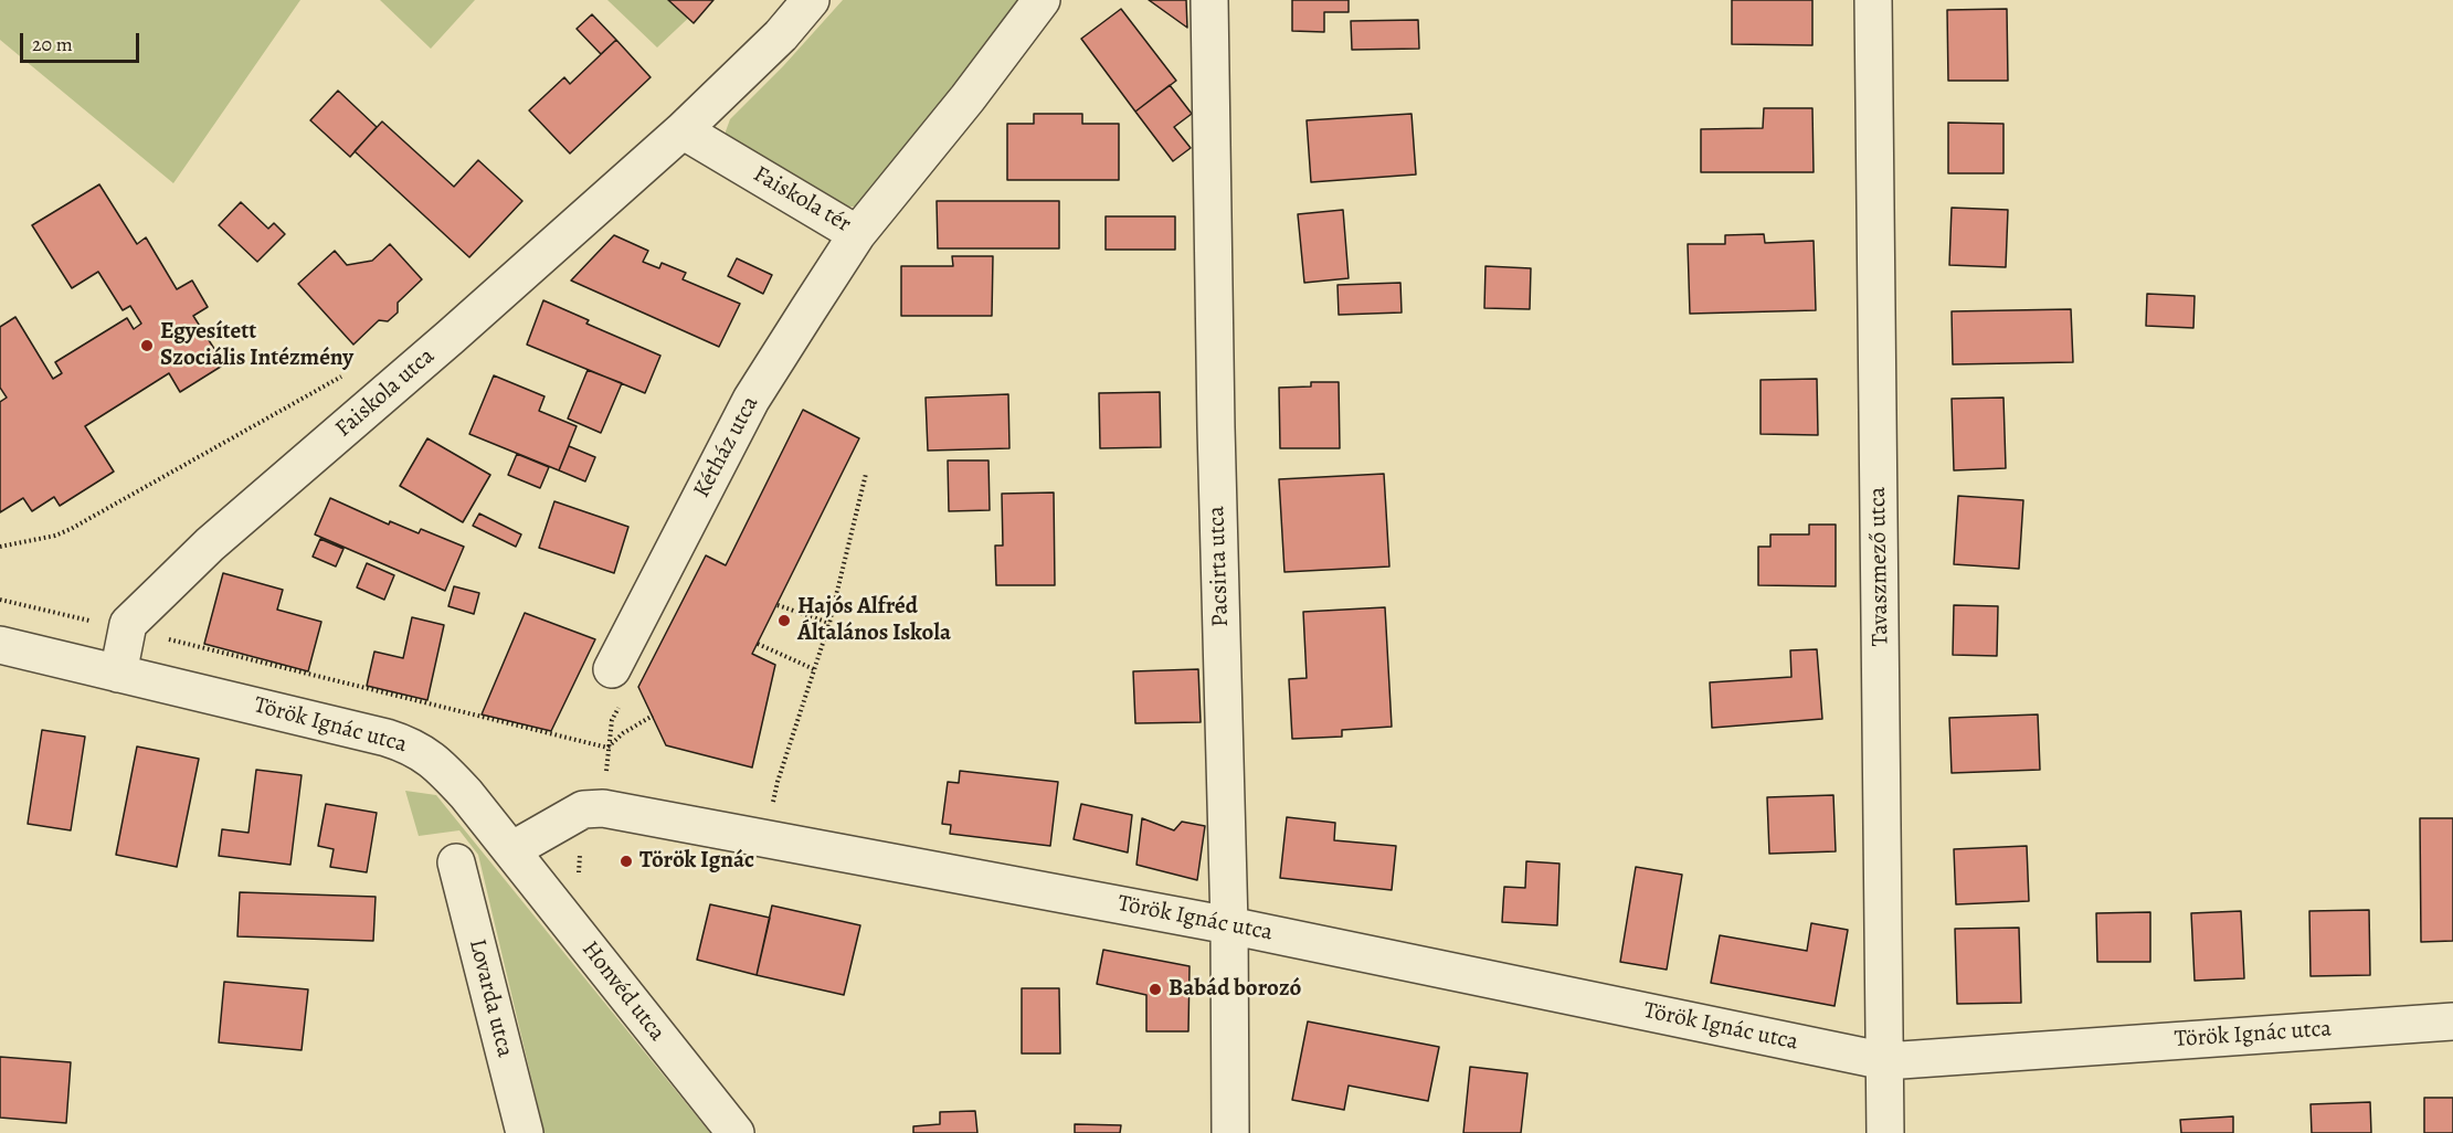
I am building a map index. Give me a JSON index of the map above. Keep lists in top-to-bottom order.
{
  "streets": {
    "street": [
      "Faiskola tér",
      "Faiskola utca",
      "Kétház utca",
      "Pacsirta utca",
      "Tavaszmező utca",
      "Török Ignác utca",
      "Honvéd utca",
      "Lovarda utca"
    ]
  },
  "crossings": [
    ["Faiskola tér", "Faiskola utca"],
    ["Faiskola tér", "Kétház utca"],
    ["Pacsirta utca", "Török Ignác utca"],
    ["Tavaszmező utca", "Török Ignác utca"],
    ["Török Ignác utca", "Honvéd utca"]
  ],
  "places": [
    "Egyesített Szociális Intézmény",
    "Hajós Alfréd Általános Iskola",
    "Török Ignác",
    "Babád borozó"
  ],
  "scale_bar": "20 m"
}
